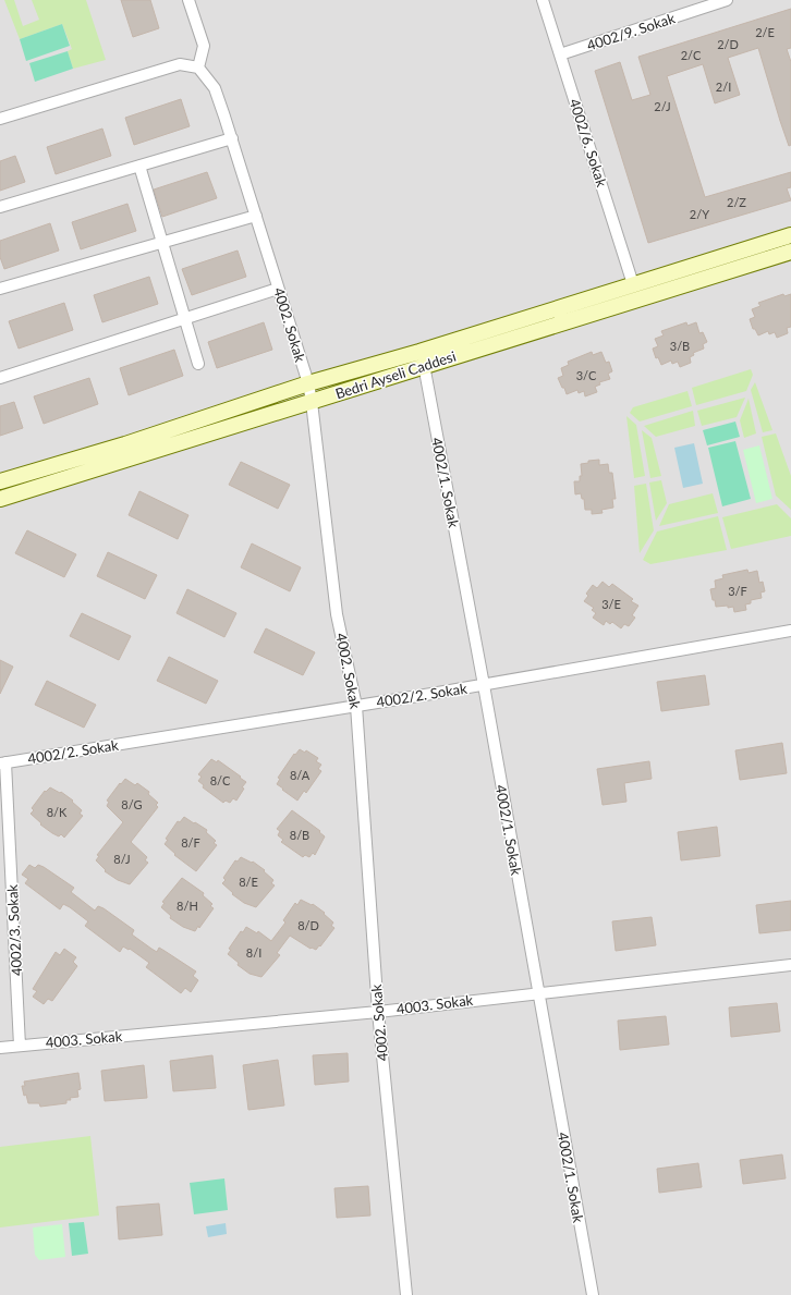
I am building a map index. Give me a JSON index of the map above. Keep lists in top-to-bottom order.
{
  "streets": {
    "main road": ["Bedri Ayseli Caddesi"],
    "street": [
      "4002/9. Sokak",
      "4002/6. Sokak",
      "4002. Sokak",
      "4002/1. Sokak",
      "4002/2. Sokak",
      "4002/3. Sokak",
      "4003. Sokak"
    ]
  },
  "crossings": [
    ["4002/9. Sokak", "4002/6. Sokak"],
    ["4002/6. Sokak", "Bedri Ayseli Caddesi"],
    ["4002. Sokak", "Bedri Ayseli Caddesi"],
    ["4002. Sokak", "4002/2. Sokak"],
    ["4002. Sokak", "4003. Sokak"],
    ["Bedri Ayseli Caddesi", "4002/1. Sokak"],
    ["4002/1. Sokak", "4002/2. Sokak"],
    ["4002/1. Sokak", "4003. Sokak"],
    ["4002/2. Sokak", "4002/3. Sokak"],
    ["4002/3. Sokak", "4003. Sokak"]
  ],
  "house_numbers": [
    "2/E",
    "2/D",
    "2/C",
    "2/I",
    "2/J",
    "2/Z",
    "2/Y",
    "3/B",
    "3/C",
    "3/F",
    "3/E",
    "8/A",
    "8/C",
    "8/G",
    "8/K",
    "8/B",
    "8/F",
    "8/J",
    "8/E",
    "8/H",
    "8/D",
    "8/I"
  ]
}
